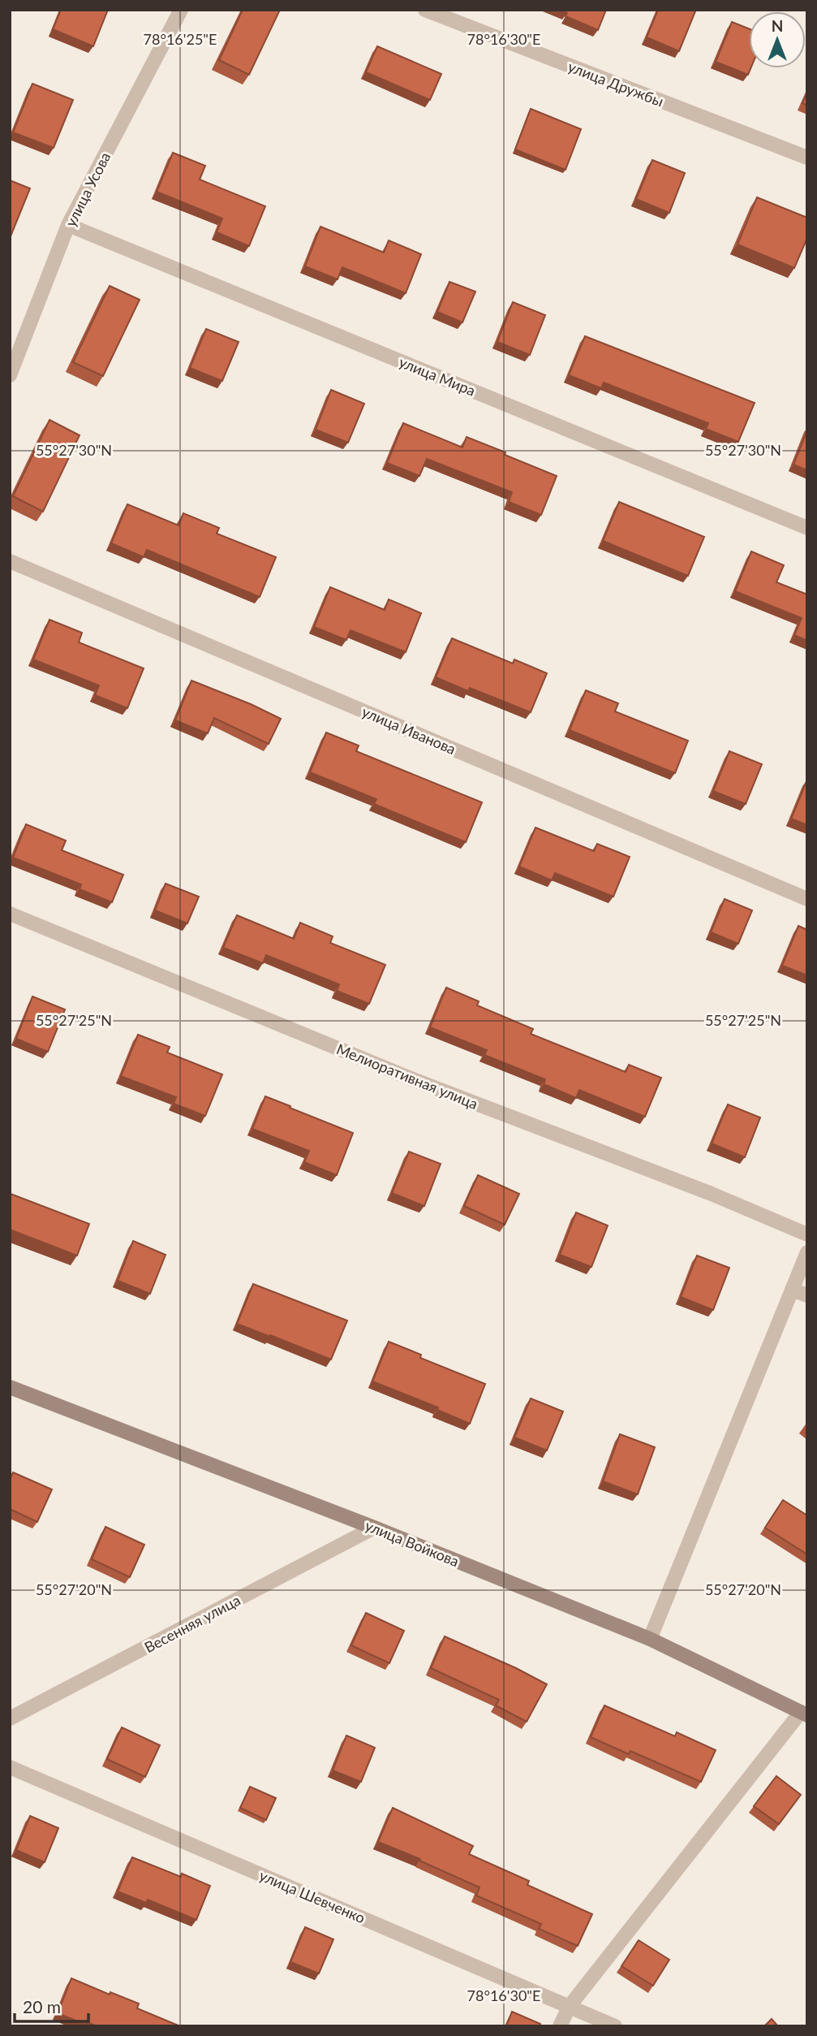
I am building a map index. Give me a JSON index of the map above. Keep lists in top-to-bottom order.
{
  "streets": {
    "main road": ["улица Войкова"],
    "street": [
      "улица Дружбы",
      "улица Усова",
      "улица Мира",
      "улица Иванова",
      "Мелиоративная улица",
      "Весенняя улица",
      "улица Шевченко"
    ]
  },
  "crossings": [
    ["улица Усова", "улица Мира"],
    ["улица Войкова", "Весенняя улица"]
  ],
  "scale_bar": "20 m",
  "north": "top",
  "coordinates": [
    "78°16'25\"E",
    "78°16'30\"E",
    "55°27'30\"N",
    "55°27'25\"N",
    "55°27'20\"N"
  ]
}
